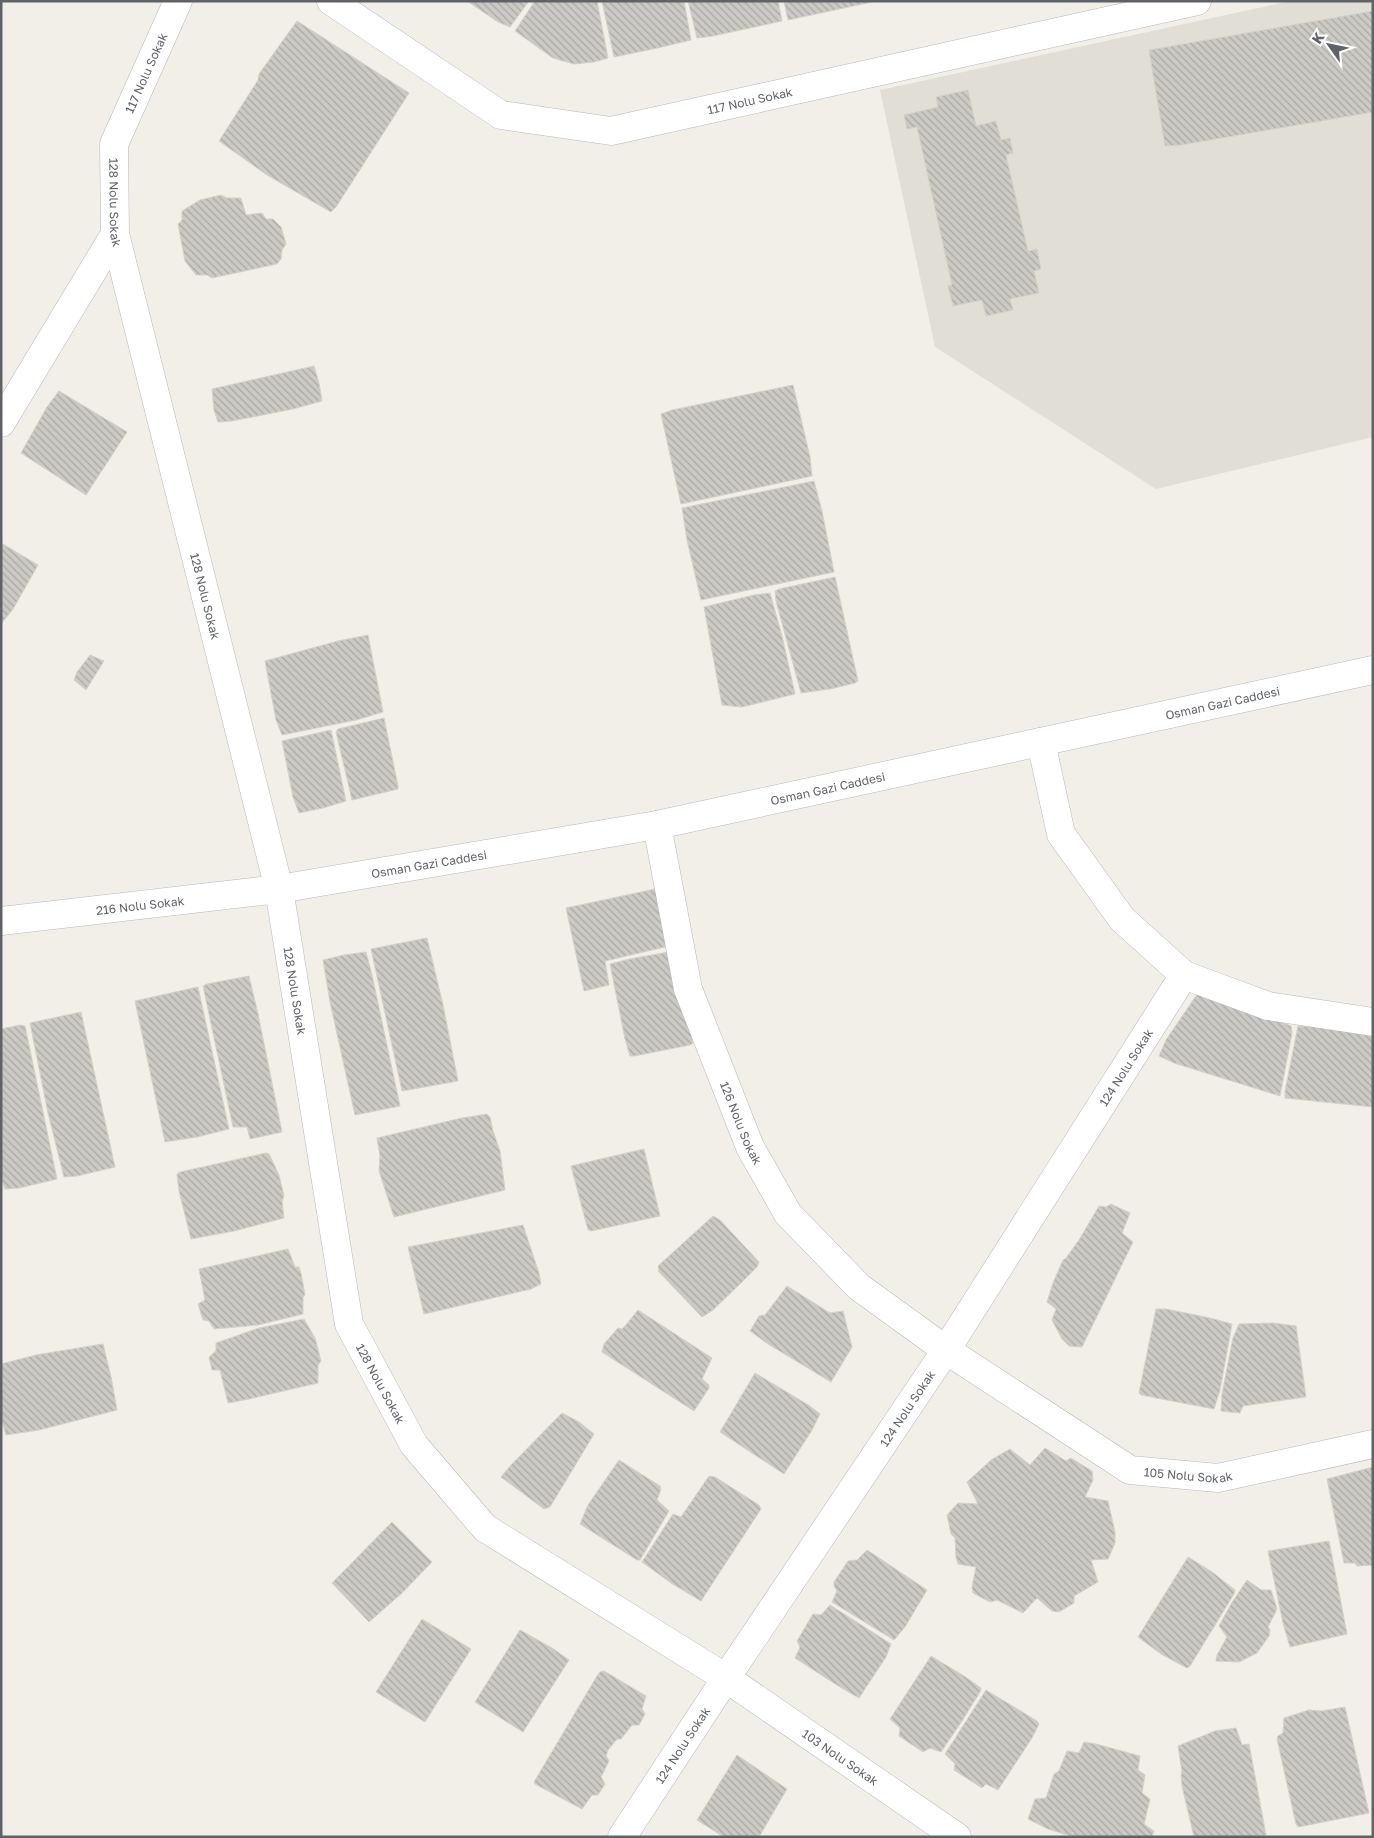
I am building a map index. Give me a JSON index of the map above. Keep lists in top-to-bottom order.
{
  "streets": {
    "street": [
      "117 Nolu Sokak",
      "128 Nolu Sokak",
      "Osman Gazi Caddesi",
      "216 Nolu Sokak",
      "124 Nolu Sokak",
      "126 Nolu Sokak",
      "105 Nolu Sokak",
      "103 Nolu Sokak"
    ]
  },
  "crossings": [
    ["117 Nolu Sokak", "128 Nolu Sokak"],
    ["128 Nolu Sokak", "Osman Gazi Caddesi"],
    ["128 Nolu Sokak", "216 Nolu Sokak"],
    ["128 Nolu Sokak", "124 Nolu Sokak"],
    ["128 Nolu Sokak", "103 Nolu Sokak"],
    ["Osman Gazi Caddesi", "216 Nolu Sokak"],
    ["Osman Gazi Caddesi", "126 Nolu Sokak"],
    ["124 Nolu Sokak", "126 Nolu Sokak"],
    ["124 Nolu Sokak", "105 Nolu Sokak"],
    ["124 Nolu Sokak", "103 Nolu Sokak"],
    ["126 Nolu Sokak", "105 Nolu Sokak"]
  ],
  "north": "top left"
}
